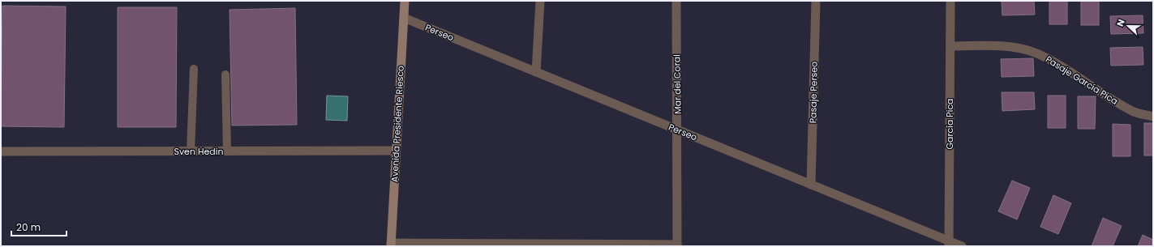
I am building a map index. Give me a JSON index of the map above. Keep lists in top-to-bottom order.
{
  "streets": {
    "main road": ["Avenida Presidente Riesco"],
    "street": [
      "Perseo",
      "Pasaje García Pica",
      "Mar del Coral",
      "Pasaje Perseo",
      "García Pica",
      "Sven Hedin"
    ]
  },
  "crossings": [
    ["Perseo", "Mar del Coral"],
    ["Perseo", "Pasaje Perseo"],
    ["Perseo", "Avenida Presidente Riesco"],
    ["Perseo", "García Pica"],
    ["Pasaje García Pica", "García Pica"],
    ["Avenida Presidente Riesco", "Sven Hedin"]
  ],
  "scale_bar": "20 m",
  "north": "left"
}
